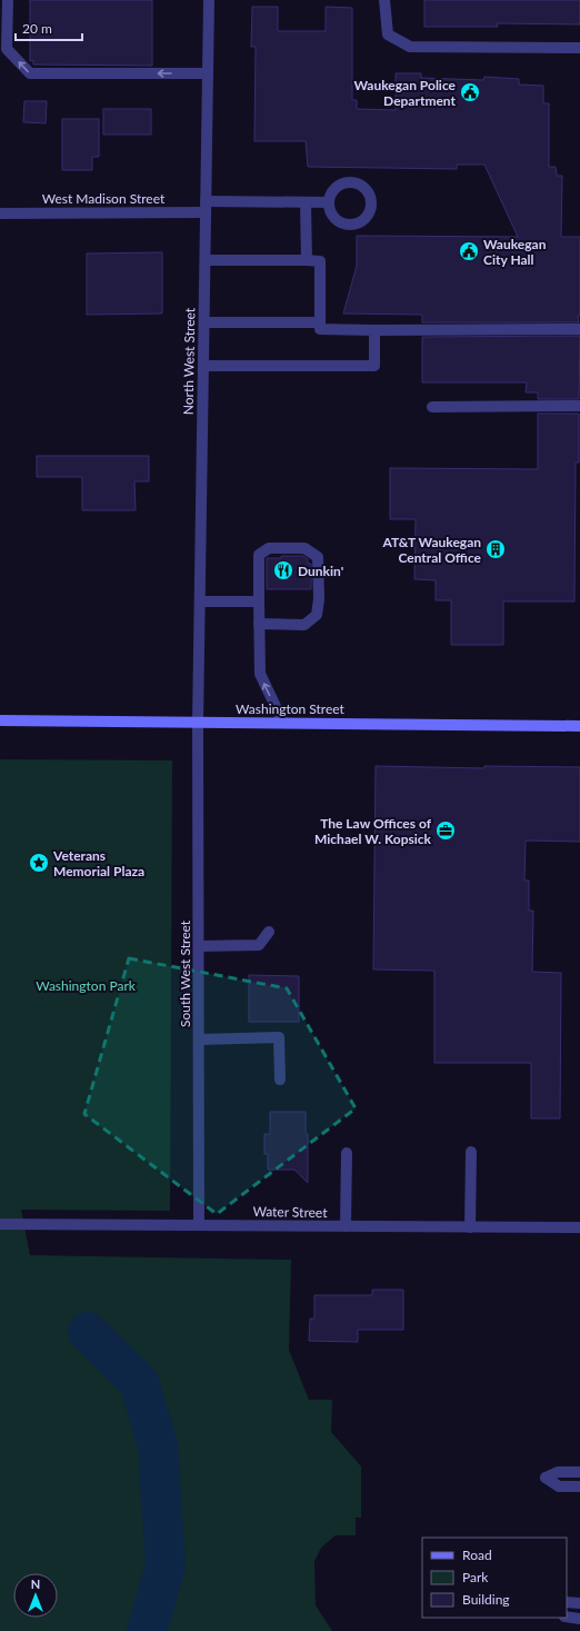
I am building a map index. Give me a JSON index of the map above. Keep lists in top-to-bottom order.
{
  "streets": {
    "main road": ["Washington Street"],
    "street": [
      "West Madison Street",
      "North West Street",
      "South West Street",
      "Water Street"
    ]
  },
  "crossings": [
    ["West Madison Street", "North West Street"],
    ["North West Street", "Washington Street"],
    ["North West Street", "South West Street"],
    ["Washington Street", "South West Street"],
    ["South West Street", "Water Street"]
  ],
  "parks": ["Washington Park"],
  "places": {
    "public building": ["Waukegan Police Department", "Waukegan City Hall"],
    "building": ["AT&T Waukegan Central Office"],
    "restaurant": ["Dunkin'"],
    "office": ["The Law Offices of Michael W. Kopsick"],
    "place": ["Veterans Memorial Plaza"]
  },
  "legend": ["Road", "Park", "Building"],
  "scale_bar": "20 m",
  "north": "top"
}
